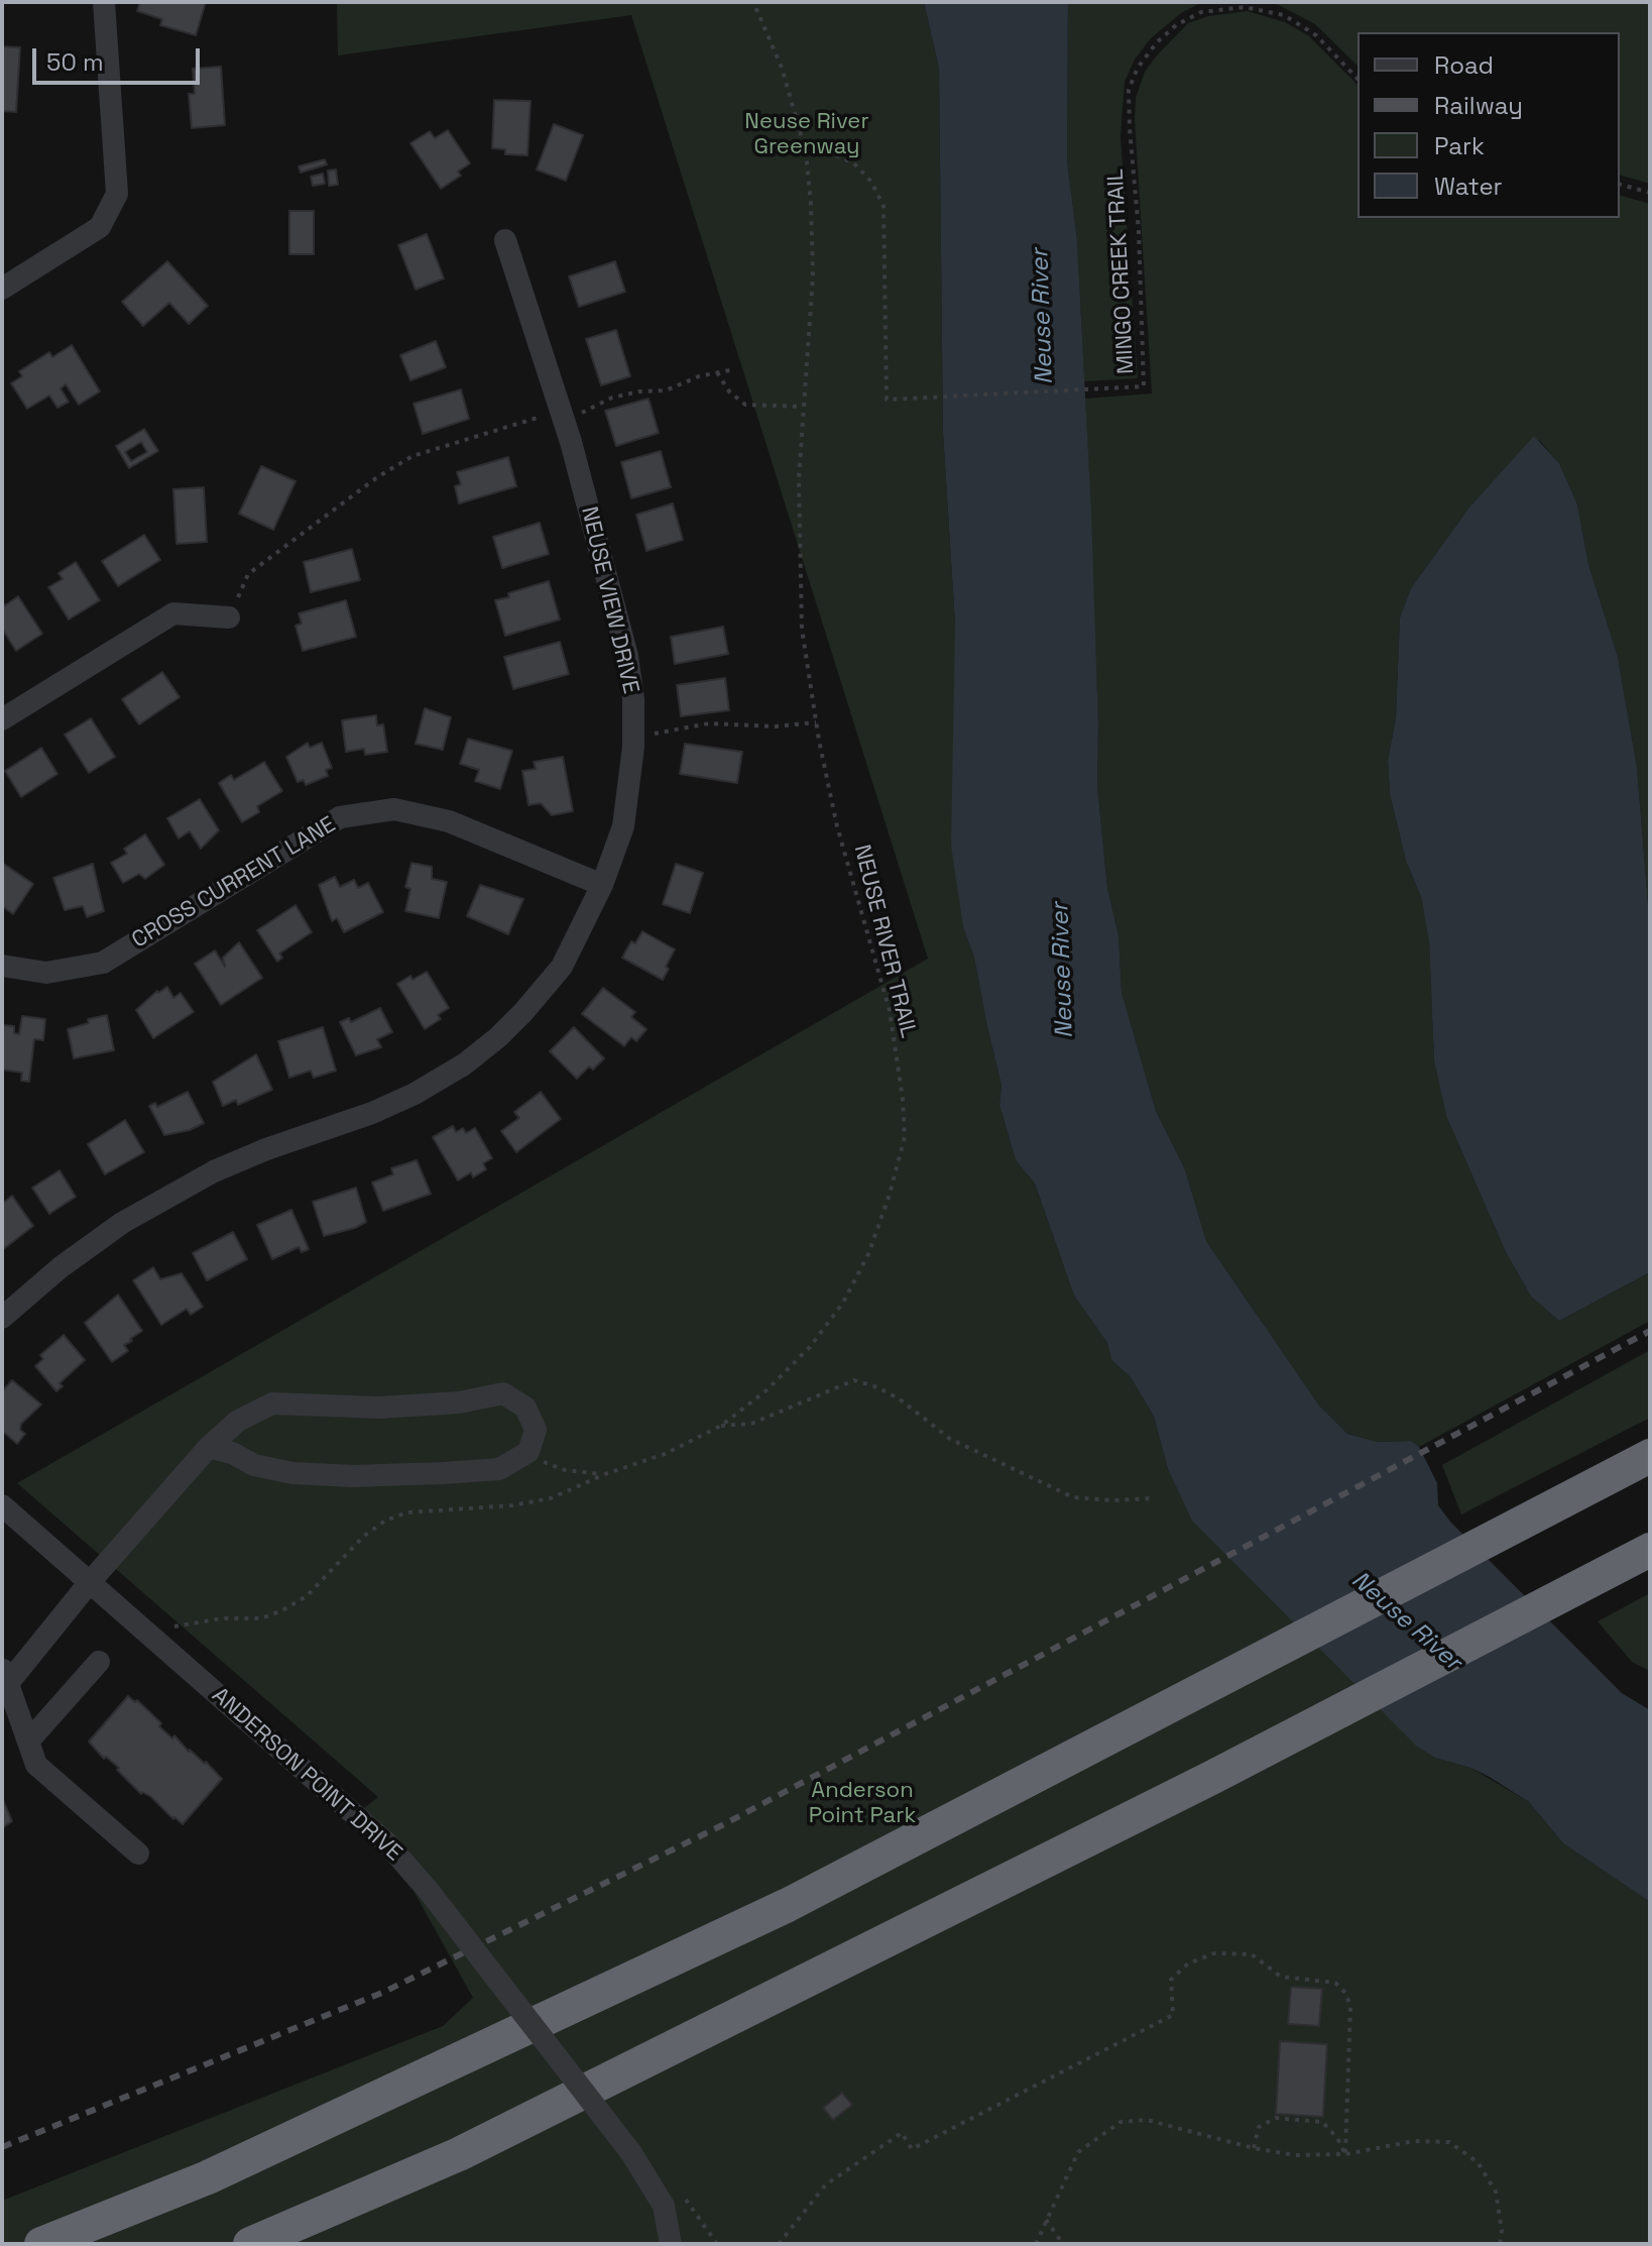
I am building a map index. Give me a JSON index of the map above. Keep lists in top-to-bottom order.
{
  "streets": {
    "street": ["NEUSE VIEW DRIVE", "CROSS CURRENT LANE", "ANDERSON POINT DRIVE"],
    "path": ["MINGO CREEK TRAIL", "NEUSE RIVER TRAIL"]
  },
  "crossings": [
    ["MINGO CREEK TRAIL", "NEUSE RIVER TRAIL"],
    ["NEUSE VIEW DRIVE", "CROSS CURRENT LANE"]
  ],
  "water": ["Neuse River"],
  "parks": ["Neuse River Greenway", "Anderson Point Park"],
  "legend": [
    "Road",
    "Railway",
    "Park",
    "Water"
  ],
  "scale_bar": "50 m"
}
